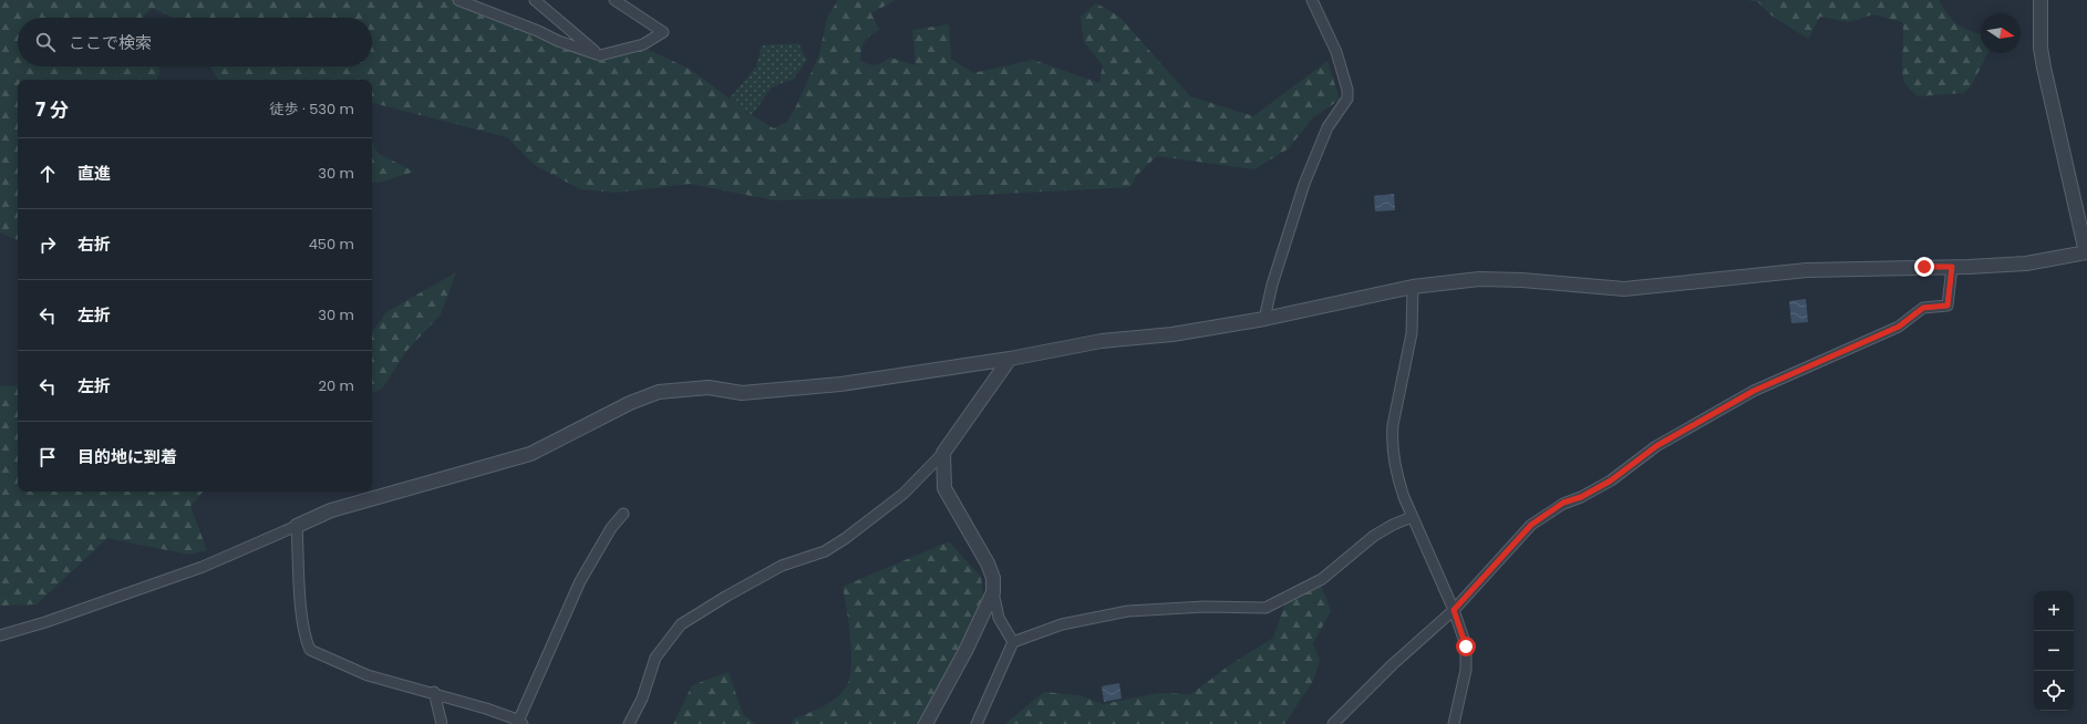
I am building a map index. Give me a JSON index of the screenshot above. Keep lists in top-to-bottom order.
{
  "north": "right",
  "page": {
    "search": "ここで検索",
    "heading": ["7 分", "徒歩 · 530 m"],
    "list": [
      ["直進", "30 m"],
      ["右折", "450 m"],
      ["左折", "30 m"],
      ["左折", "20 m"],
      "目的地に到着"
    ],
    "map_buttons": ["+", "−"]
  }
}
